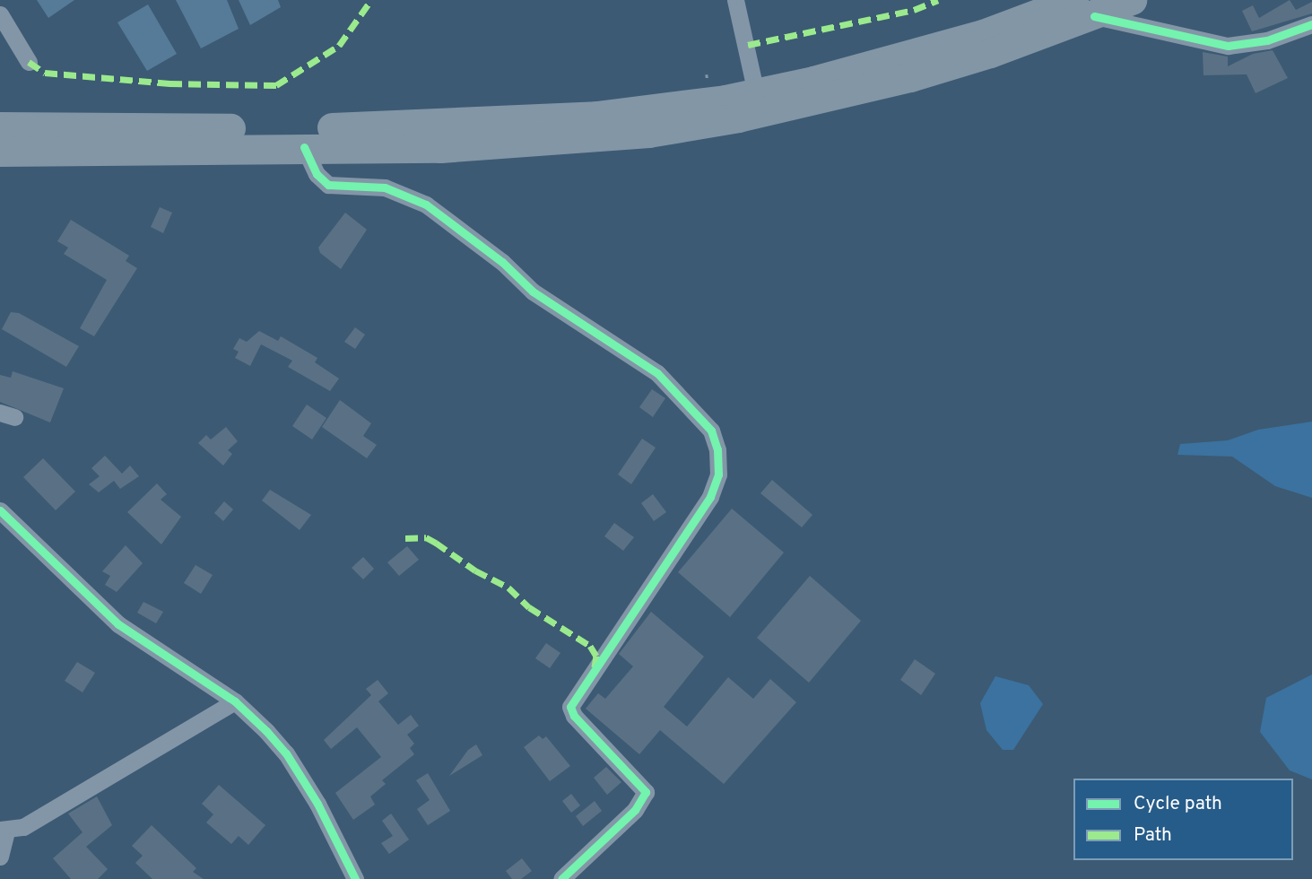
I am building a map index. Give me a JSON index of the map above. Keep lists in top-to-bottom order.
{
  "legend": ["Cycle path", "Path"]
}
